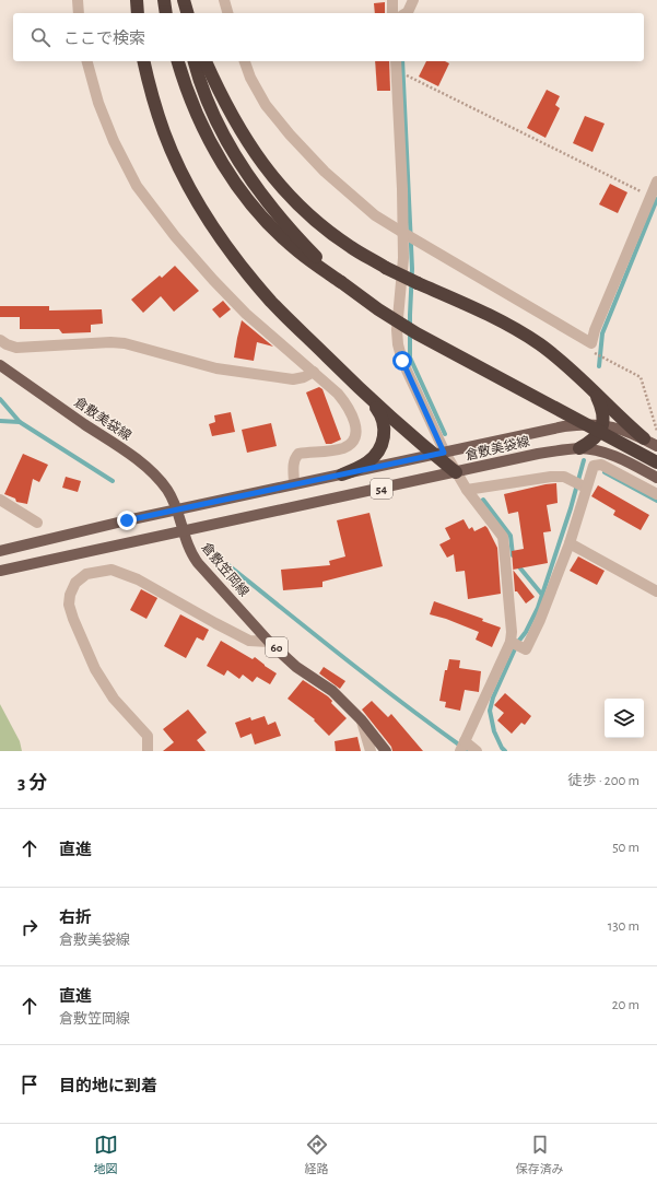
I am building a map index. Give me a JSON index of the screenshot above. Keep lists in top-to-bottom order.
{
  "streets": {
    "main road": [
      "倉敷美袋線",
      "54",
      "倉敷笠岡線",
      "60"
    ]
  },
  "crossings": [
    ["倉敷美袋線", "倉敷笠岡線"]
  ],
  "page": {
    "search": "ここで検索",
    "heading": ["3 分", "徒歩 · 200 m"],
    "list": [
      ["直進", "50 m"],
      ["右折", "倉敷美袋線", "130 m"],
      ["直進", "倉敷笠岡線", "20 m"],
      "目的地に到着"
    ],
    "nav": ["地図", "経路", "保存済み"]
  }
}
